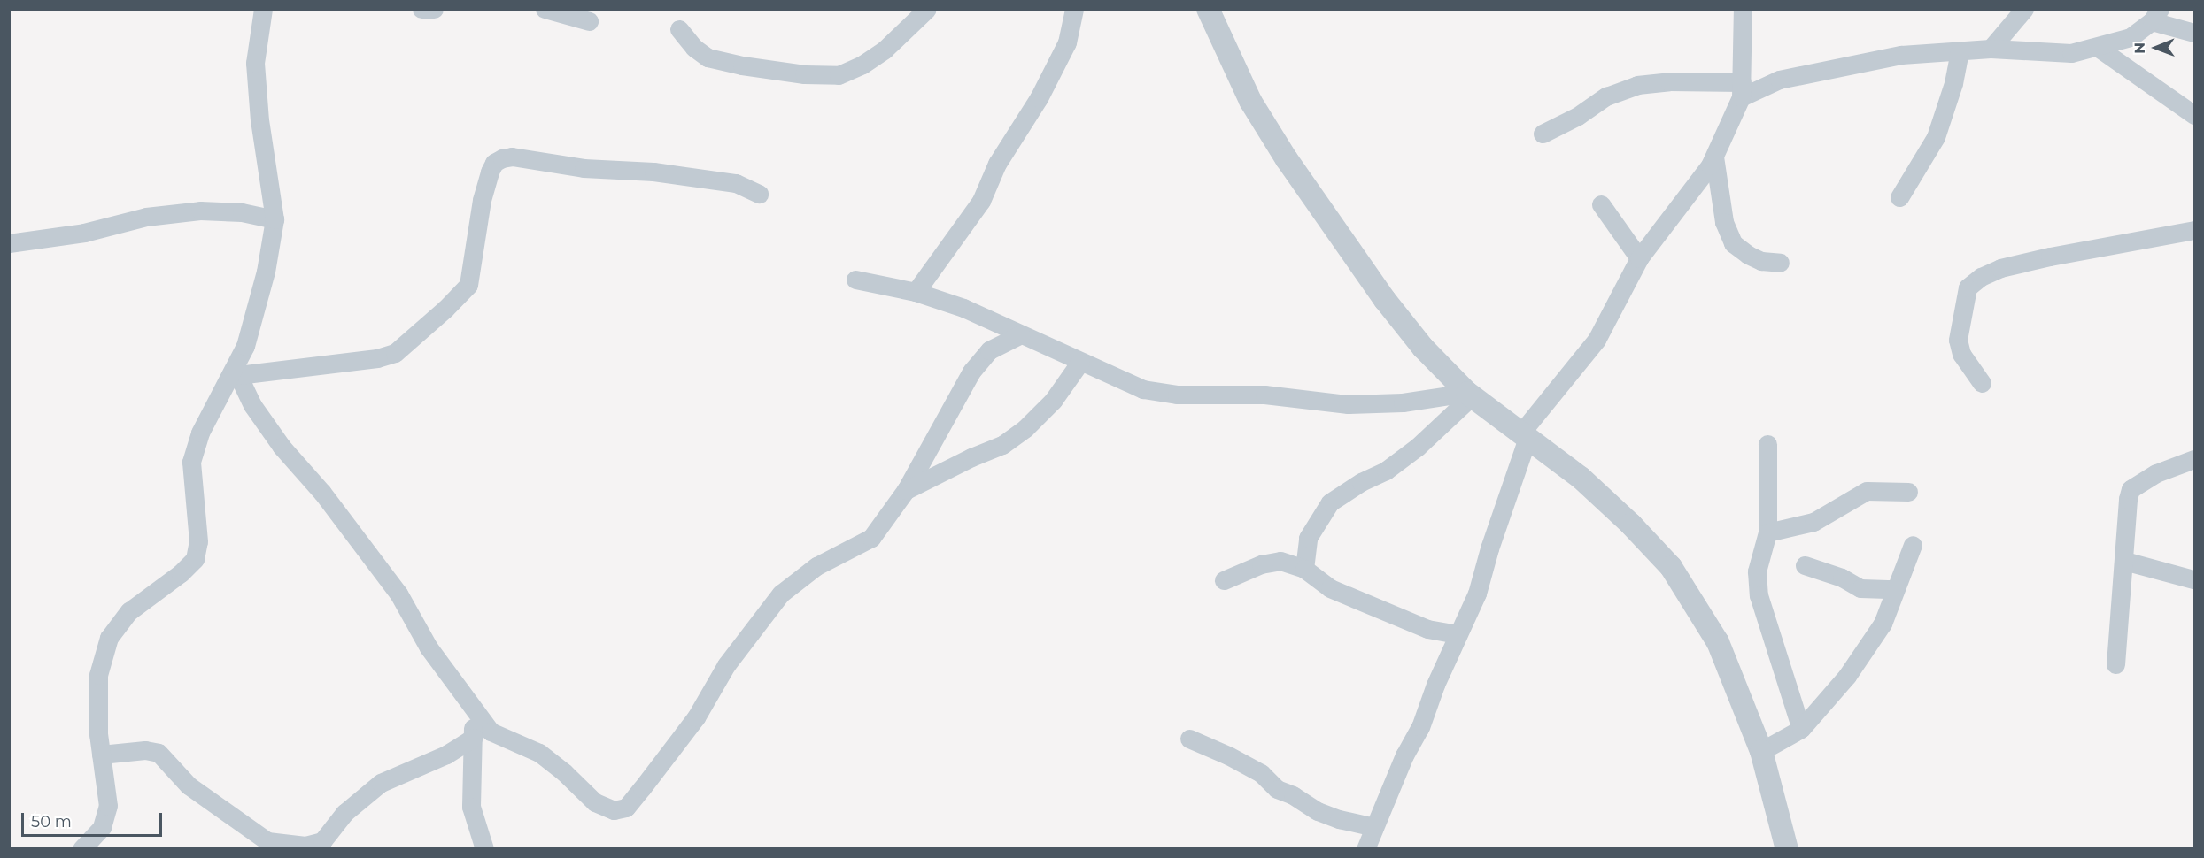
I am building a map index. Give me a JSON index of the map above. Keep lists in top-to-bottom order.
{
  "scale_bar": "50 m",
  "north": "left"
}
